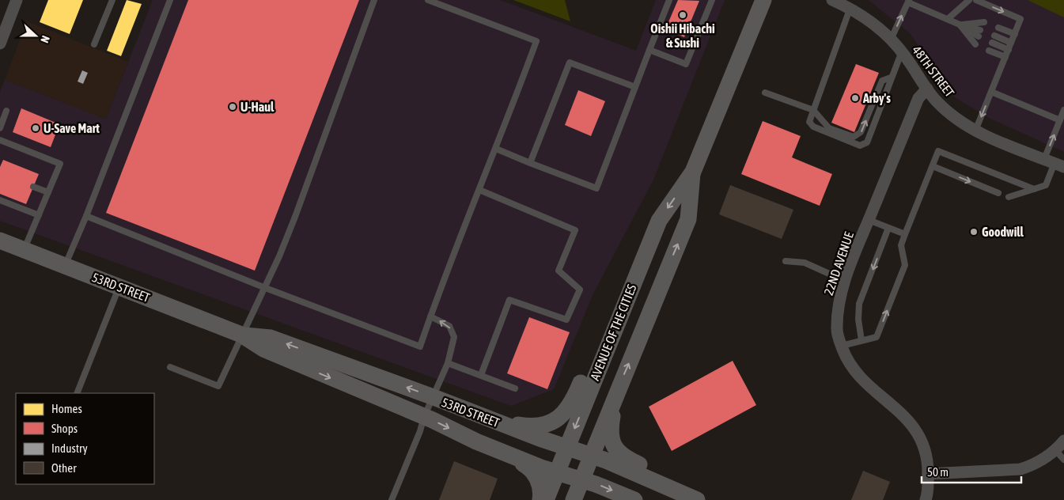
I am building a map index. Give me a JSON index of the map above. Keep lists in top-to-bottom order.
{
  "streets": {
    "main road": ["53RD STREET", "AVENUE OF THE CITIES"],
    "street": ["48TH STREET", "22ND AVENUE"]
  },
  "crossings": [
    ["48TH STREET", "22ND AVENUE"],
    ["53RD STREET", "AVENUE OF THE CITIES"]
  ],
  "places": [
    "Oishii Hibachi & Sushi",
    "Arby's",
    "U-Haul",
    "U-Save Mart",
    "Goodwill"
  ],
  "legend": [
    "Homes",
    "Shops",
    "Industry",
    "Other"
  ],
  "scale_bar": "50 m",
  "north": "right"
}
